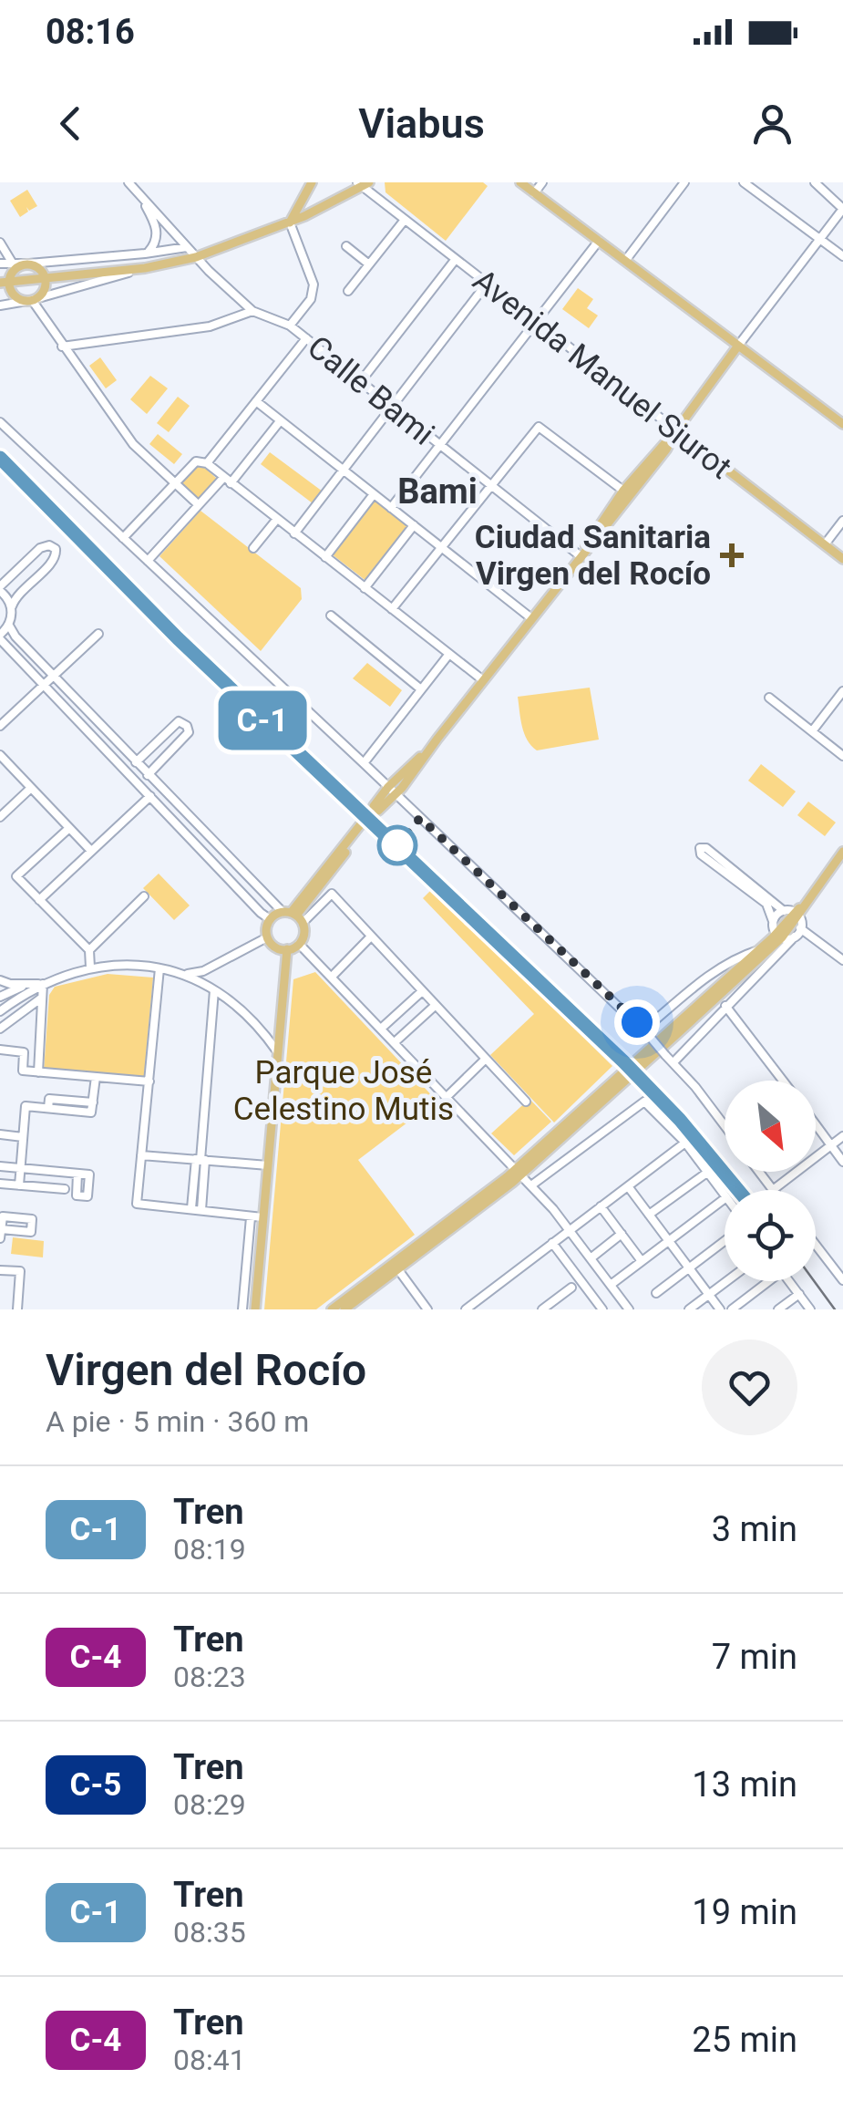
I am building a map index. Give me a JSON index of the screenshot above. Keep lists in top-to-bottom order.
{
  "streets": {
    "main road": ["Avenida Manuel Siurot"],
    "street": ["Calle Bami"]
  },
  "districts": ["Bami"],
  "parks": ["Parque José Celestino Mutis"],
  "places": {
    "health": ["Ciudad Sanitaria Virgen del Rocío"]
  },
  "north": "bottom right",
  "page": {
    "status": "08:16",
    "header": "Viabus",
    "on_map": "C-1",
    "heading": ["Virgen del Rocío", "A pie · 5 min · 360 m"],
    "list": [
      {
        "mark": "C-1",
        "name": "Tren",
        "note": "08:19",
        "value": "3 min"
      },
      {
        "mark": "C-4",
        "name": "Tren",
        "note": "08:23",
        "value": "7 min"
      },
      {
        "mark": "C-5",
        "name": "Tren",
        "note": "08:29",
        "value": "13 min"
      },
      {
        "mark": "C-1",
        "name": "Tren",
        "note": "08:35",
        "value": "19 min"
      },
      {
        "mark": "C-4",
        "name": "Tren",
        "note": "08:41",
        "value": "25 min"
      }
    ]
  }
}
